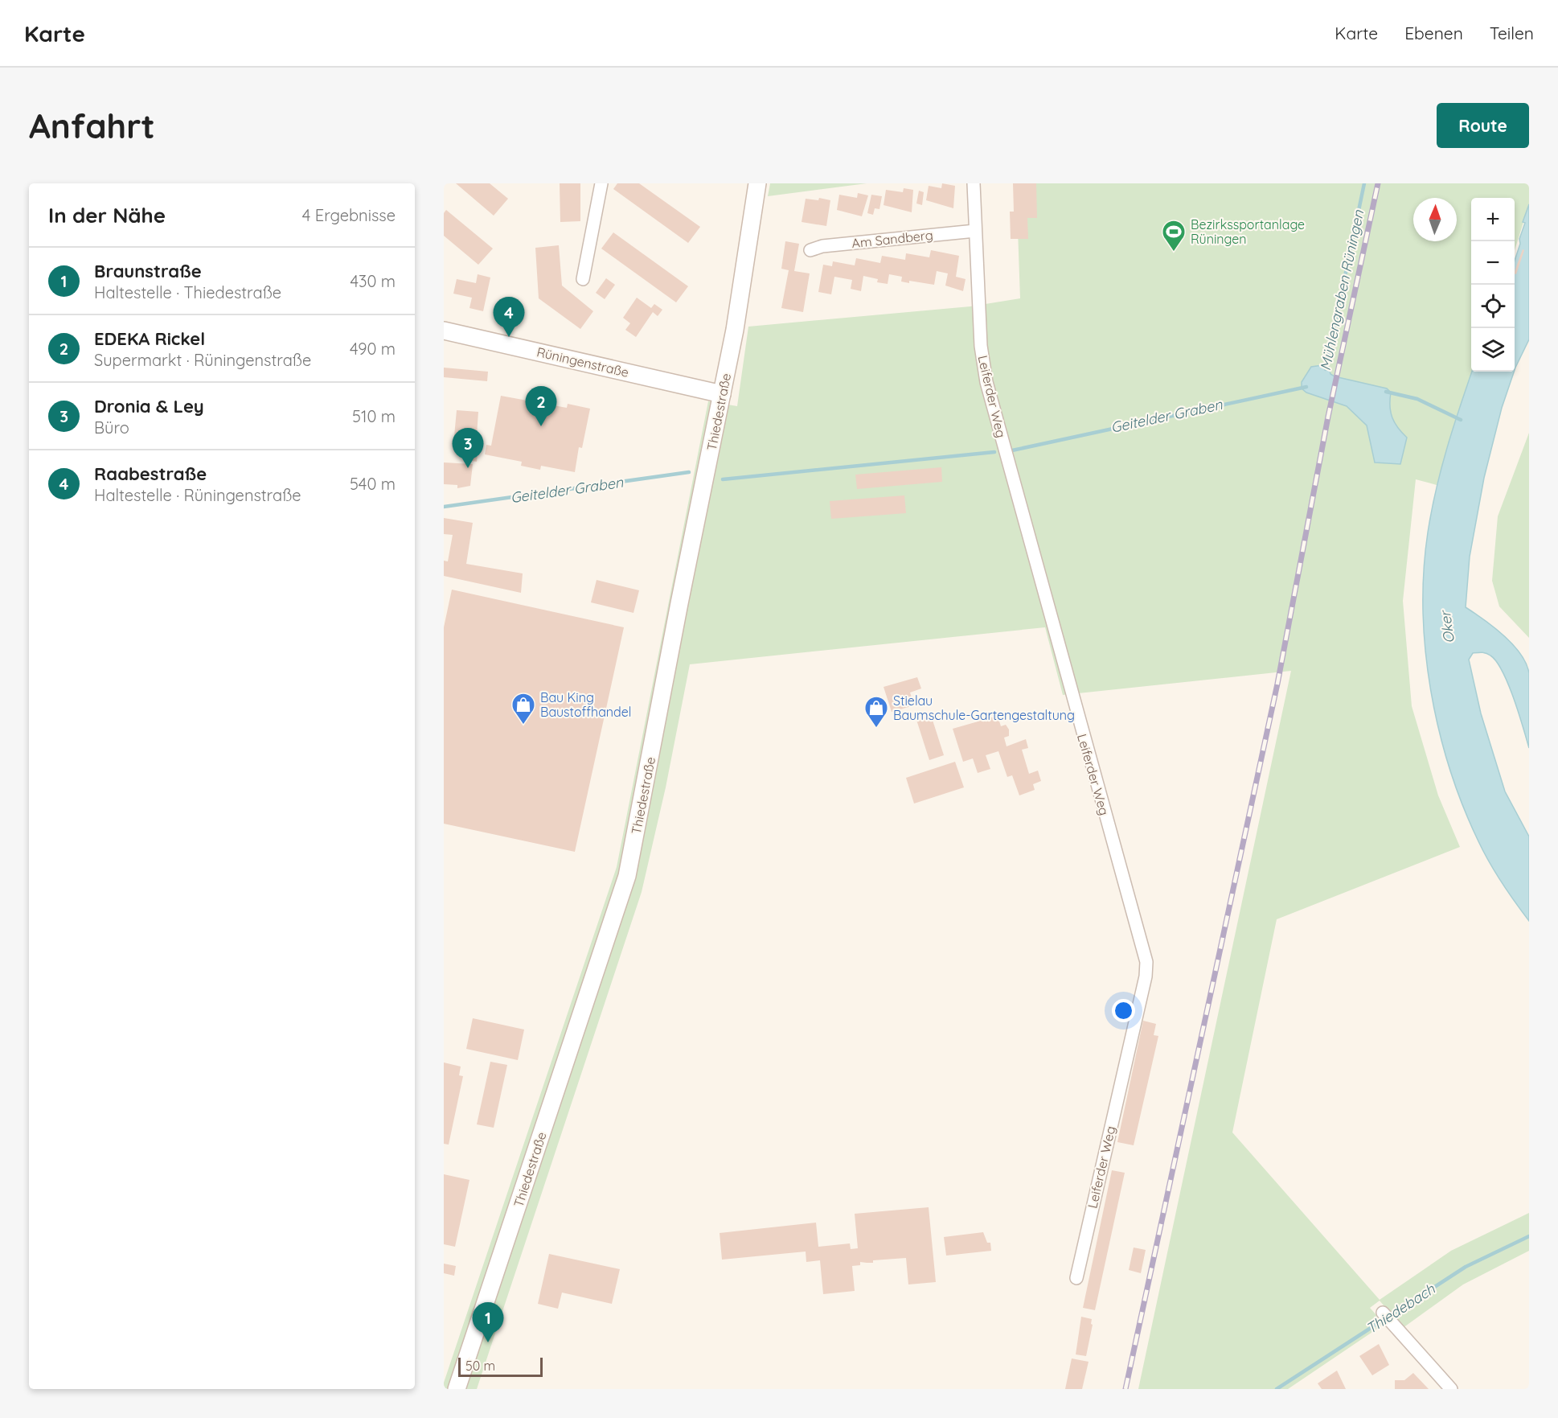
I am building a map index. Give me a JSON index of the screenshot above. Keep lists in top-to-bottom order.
{
  "streets": {
    "street": [
      "Am Sandberg",
      "Rüningenstraße",
      "Leiferder Weg",
      "Thiedestraße"
    ]
  },
  "crossings": [
    ["Am Sandberg", "Leiferder Weg"],
    ["Rüningenstraße", "Thiedestraße"]
  ],
  "water": [
    "Mühlengraben Rüningen",
    "Geitelder Graben",
    "Oker",
    "Thiedebach"
  ],
  "places": {
    "sports": ["Bezirkssportanlage Rüningen"],
    "shop": ["Bau King Baustoffhandel", "Stielau Baumschule-Gartengestaltung"]
  },
  "scale_bar": "50 m",
  "north": "top",
  "page": {
    "header": "Karte",
    "nav": ["Karte", "Ebenen", "Teilen"],
    "buttons": "Route",
    "title": "Anfahrt",
    "heading": ["In der Nähe", "4 Ergebnisse"],
    "map_buttons": ["+", "−"],
    "list": [
      {
        "mark": "1",
        "name": "Braunstraße",
        "note": "Haltestelle · Thiedestraße",
        "value": "430 m"
      },
      {
        "mark": "2",
        "name": "EDEKA Rickel",
        "note": "Supermarkt · Rüningenstraße",
        "value": "490 m"
      },
      {
        "mark": "3",
        "name": "Dronia & Ley",
        "note": "Büro",
        "value": "510 m"
      },
      {
        "mark": "4",
        "name": "Raabestraße",
        "note": "Haltestelle · Rüningenstraße",
        "value": "540 m"
      }
    ],
    "pins": [
      "4",
      "2",
      "3",
      "1"
    ],
    "scale": "50 m"
  }
}
